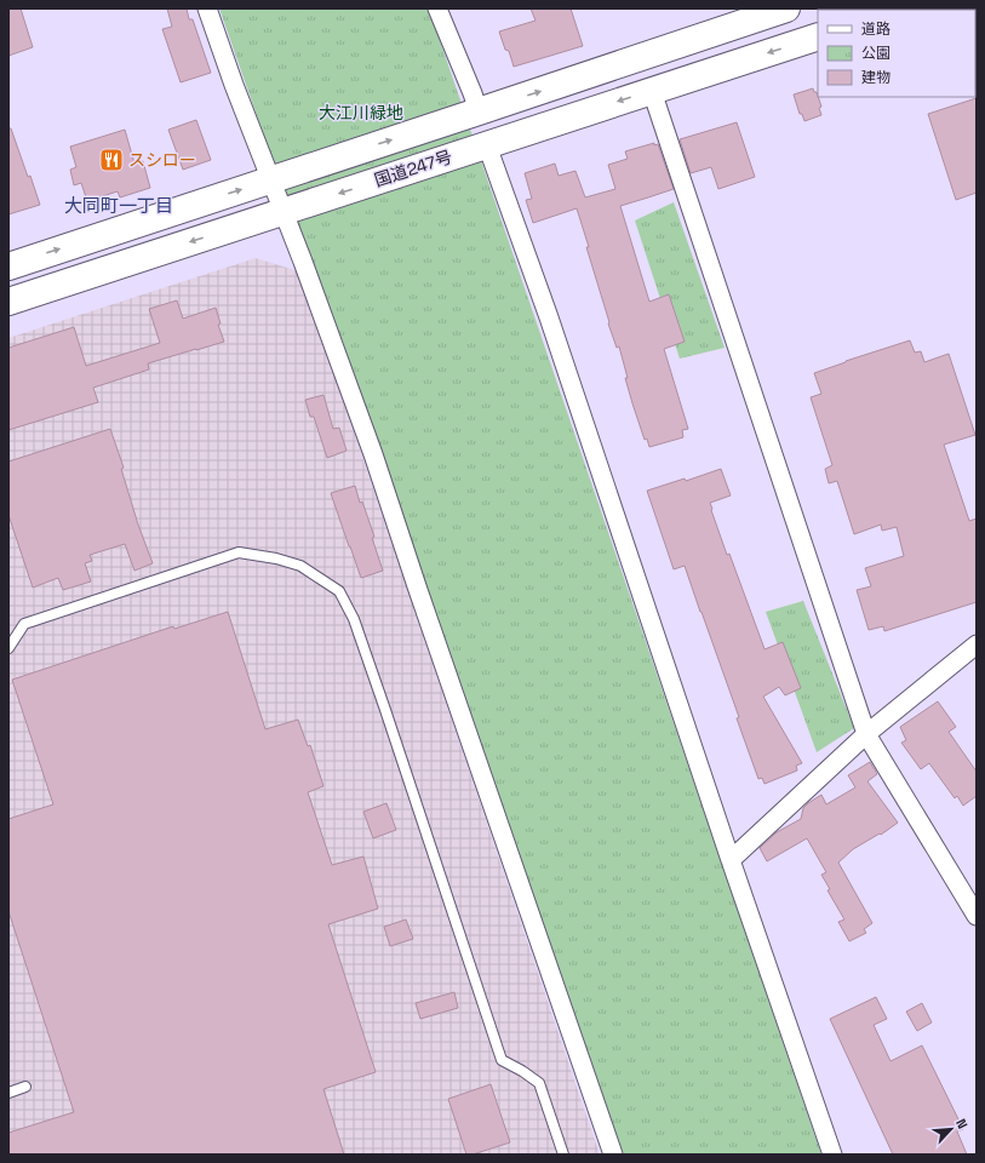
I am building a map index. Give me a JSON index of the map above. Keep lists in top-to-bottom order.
{
  "streets": {
    "highway": ["国道247号"]
  },
  "districts": ["大同町一丁目"],
  "parks": ["大江川緑地"],
  "places": {
    "restaurant": ["スシロー"]
  },
  "legend": ["道路", "公園", "建物"],
  "north": "top right"
}
